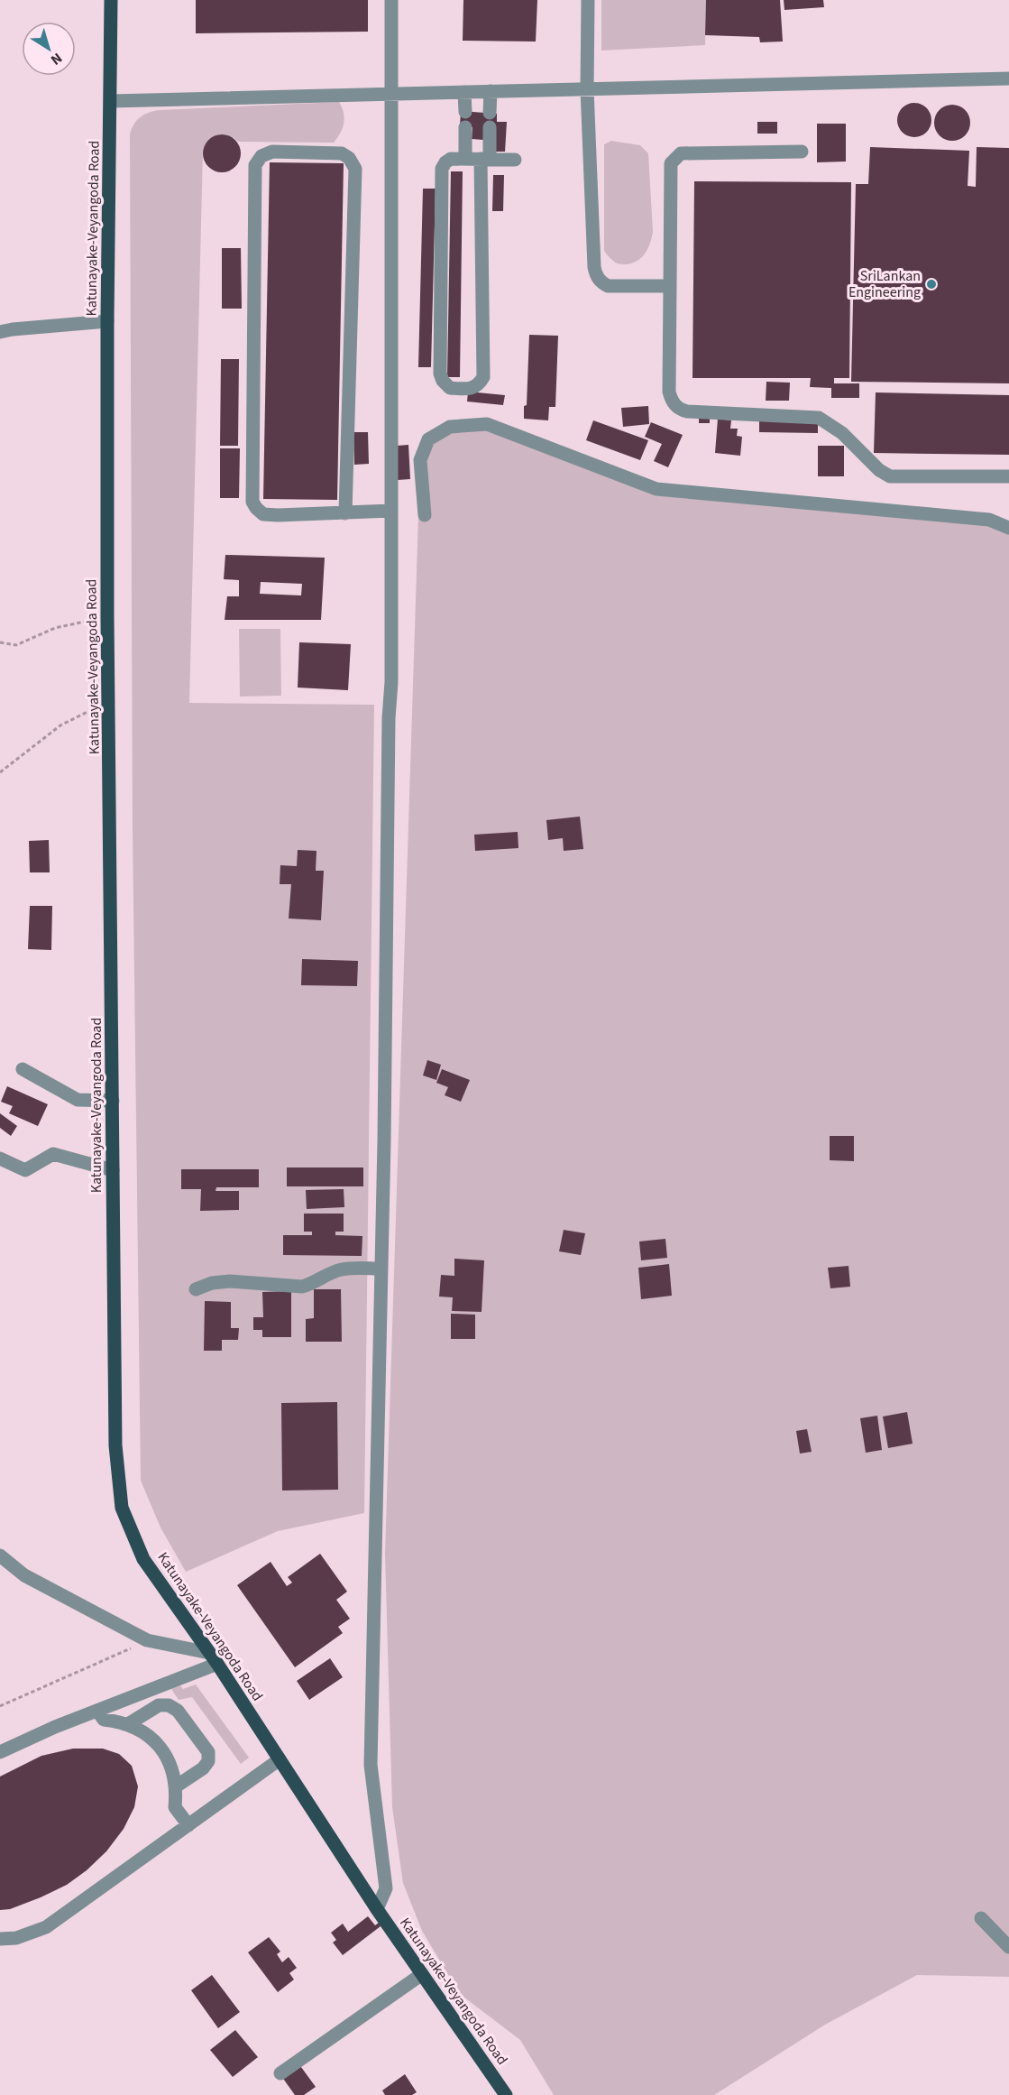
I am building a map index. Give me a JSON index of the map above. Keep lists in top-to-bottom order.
{
  "streets": {
    "main road": ["Katunayake-Veyangoda Road"]
  },
  "places": ["SriLankan Engineering"],
  "north": "bottom right"
}
